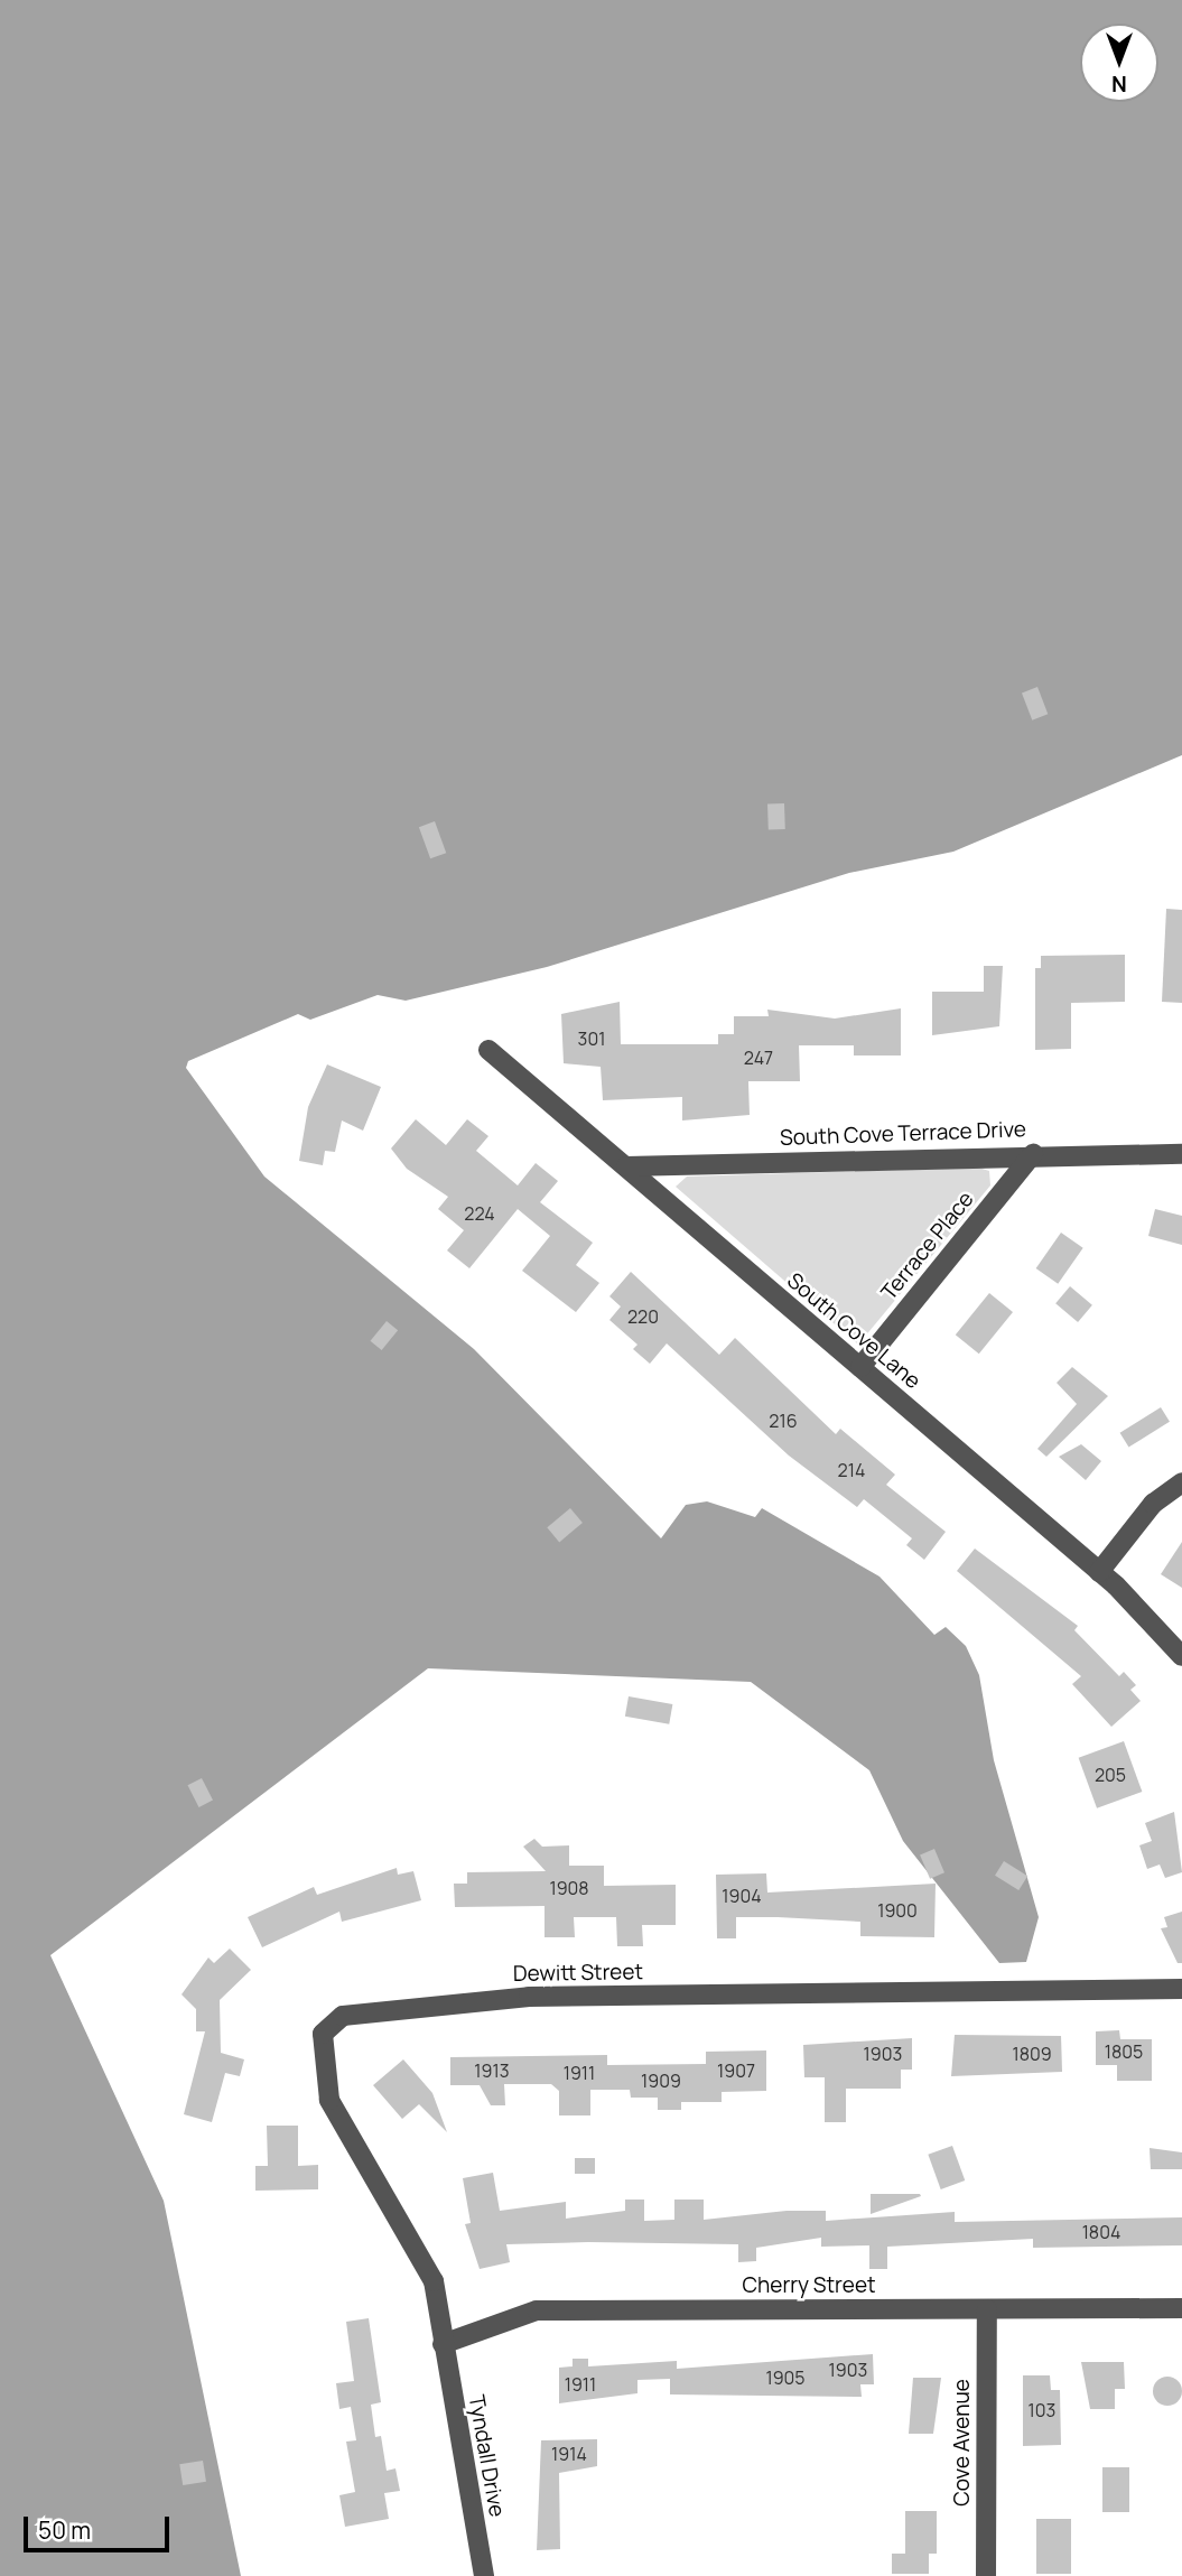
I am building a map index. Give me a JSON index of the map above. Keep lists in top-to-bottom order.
{
  "streets": {
    "street": [
      "South Cove Terrace Drive",
      "Terrace Place",
      "South Cove Lane",
      "Dewitt Street",
      "Cherry Street",
      "Cove Avenue",
      "Tyndall Drive"
    ]
  },
  "crossings": [
    ["South Cove Terrace Drive", "Terrace Place"],
    ["South Cove Terrace Drive", "South Cove Lane"],
    ["Terrace Place", "South Cove Lane"],
    ["Dewitt Street", "Cherry Street"],
    ["Dewitt Street", "Tyndall Drive"],
    ["Cherry Street", "Cove Avenue"],
    ["Cherry Street", "Tyndall Drive"]
  ],
  "house_numbers": [
    "301",
    "247",
    "224",
    "220",
    "216",
    "214",
    "205",
    "1908",
    "1904",
    "1900",
    "1805",
    "1903",
    "1809",
    "1913",
    "1907",
    "1911",
    "1909",
    "1804",
    "1903",
    "1905",
    "1911",
    "103",
    "1914"
  ],
  "scale_bar": "50 m",
  "north": "bottom"
}
